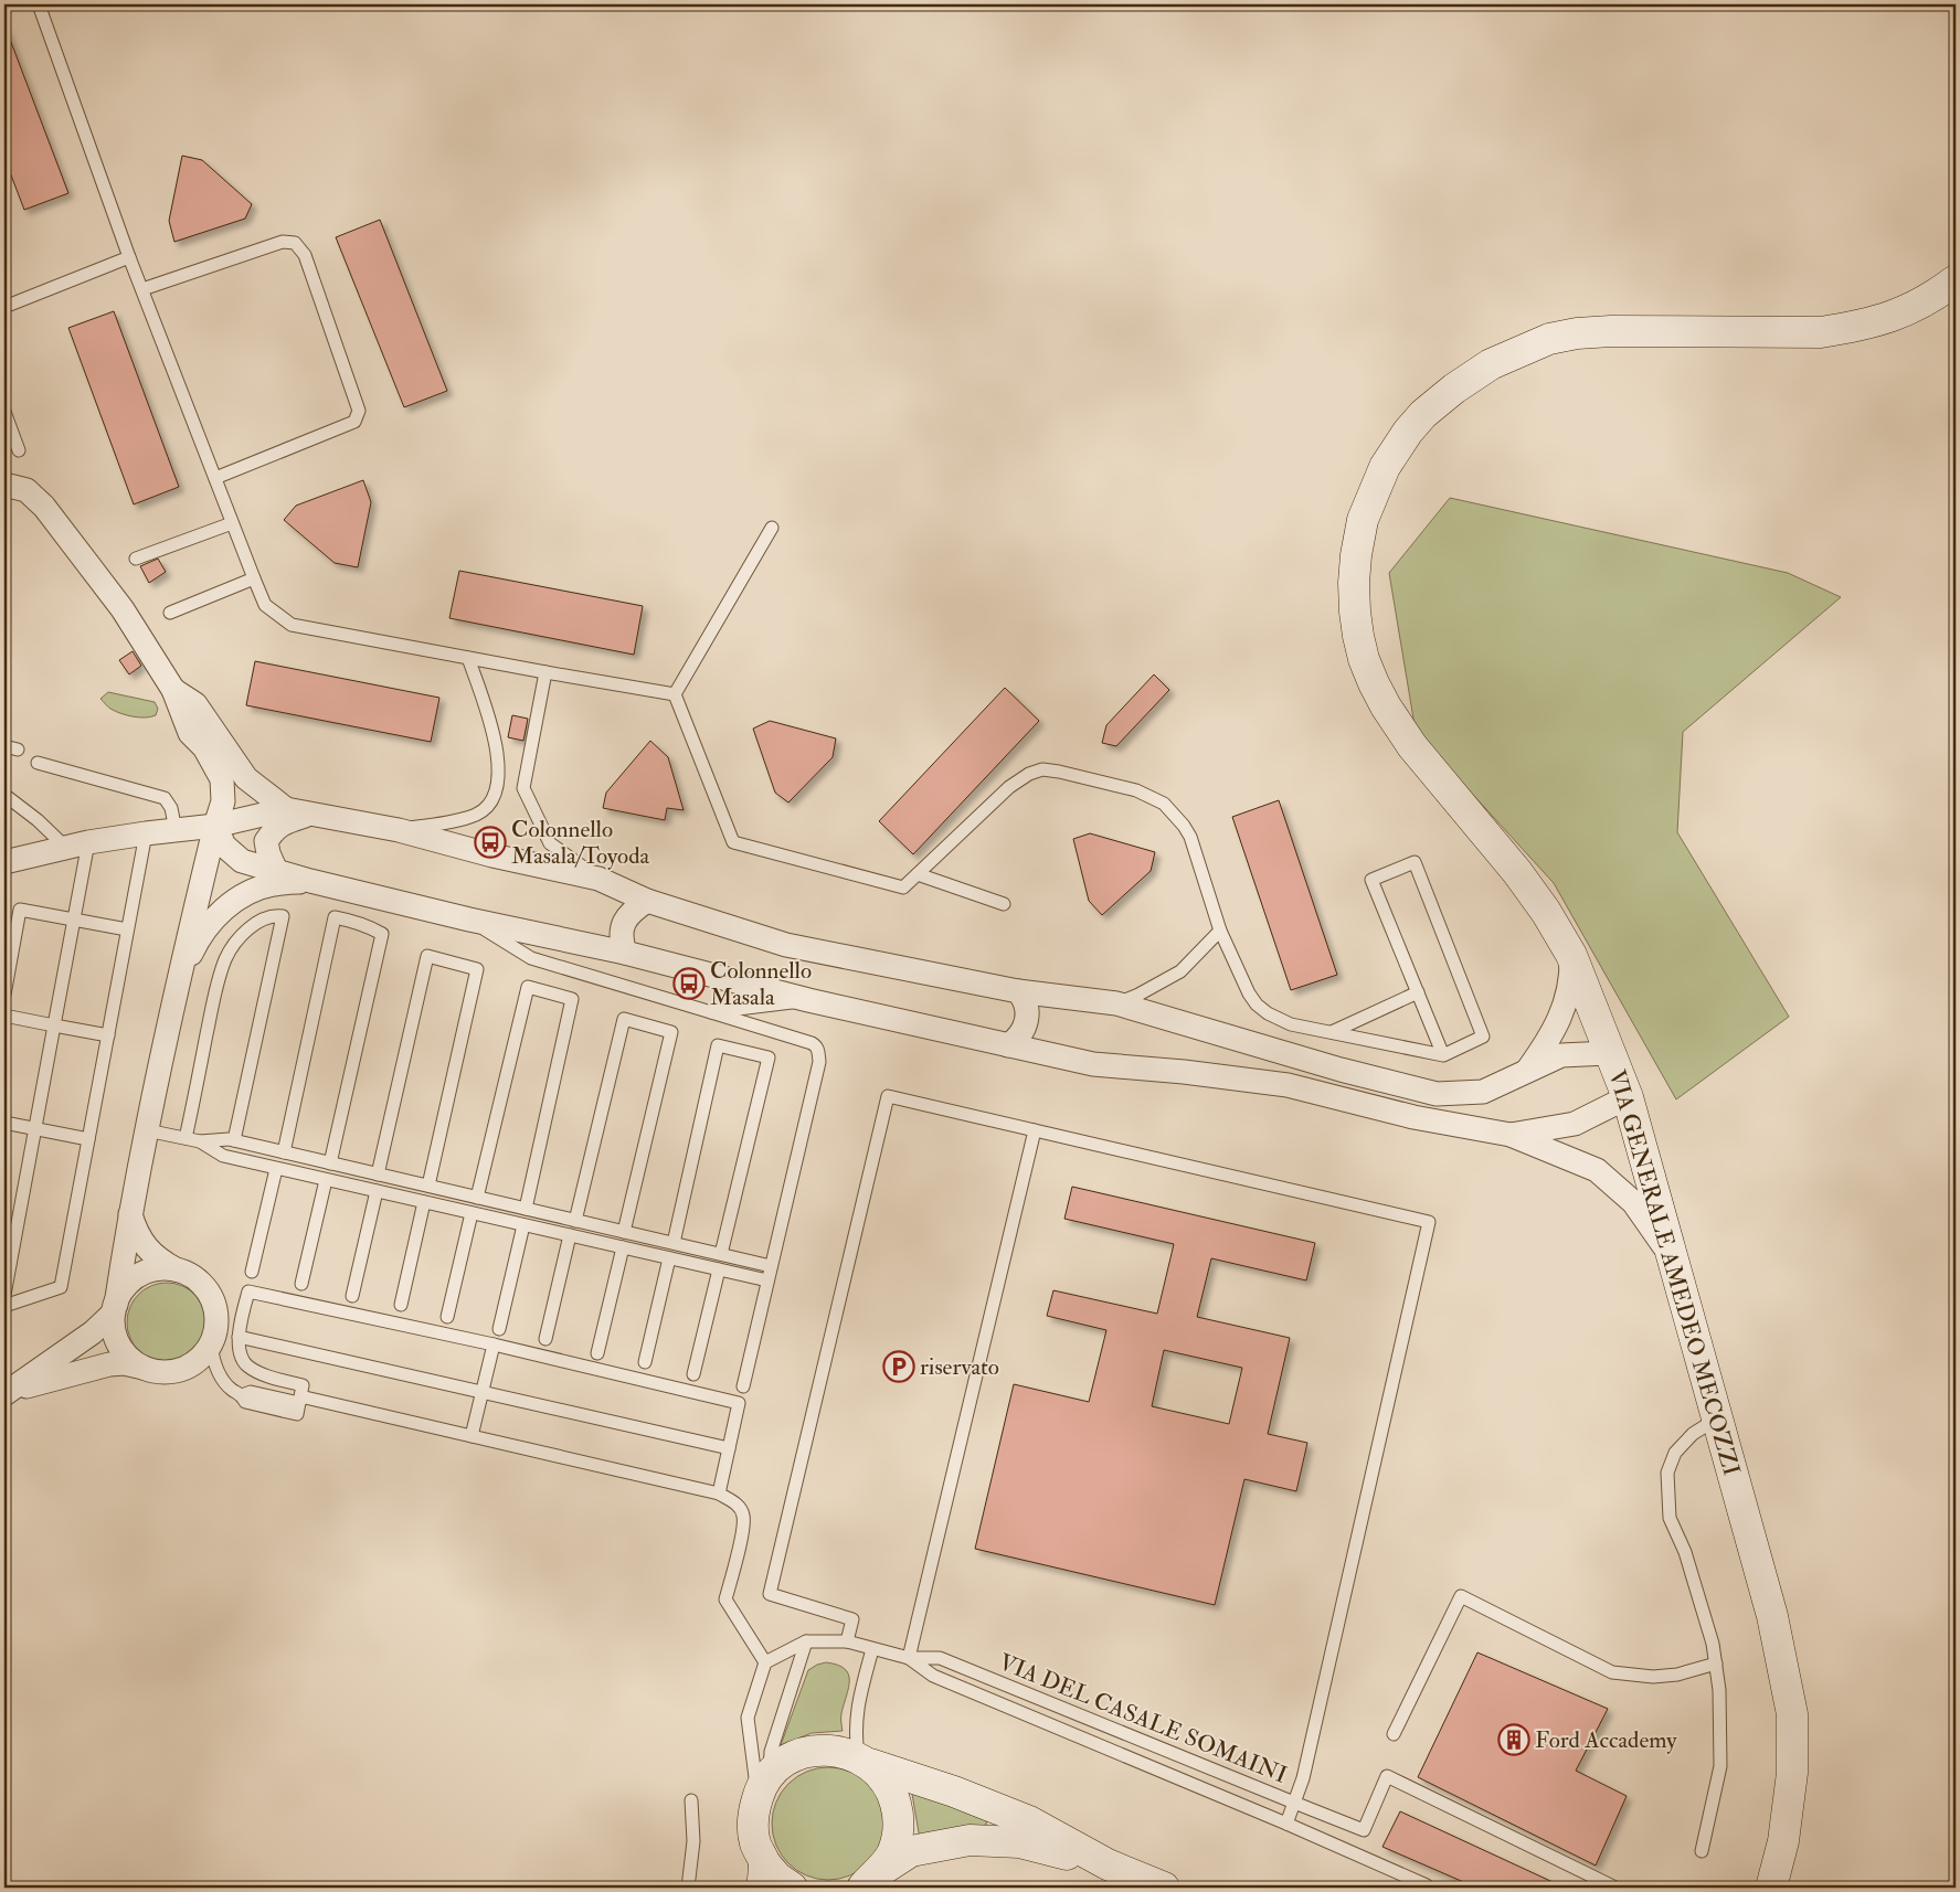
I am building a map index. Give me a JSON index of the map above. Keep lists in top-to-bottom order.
{
  "streets": {
    "street": ["VIA GENERALE AMEDEO MECOZZI"],
    "lane": ["VIA DEL CASALE SOMAINI"]
  },
  "places": {
    "bus stop": ["Colonnello Masala/Toyoda", "Colonnello Masala"],
    "parking": ["riservato"],
    "building": ["Ford Accademy"]
  }
}
